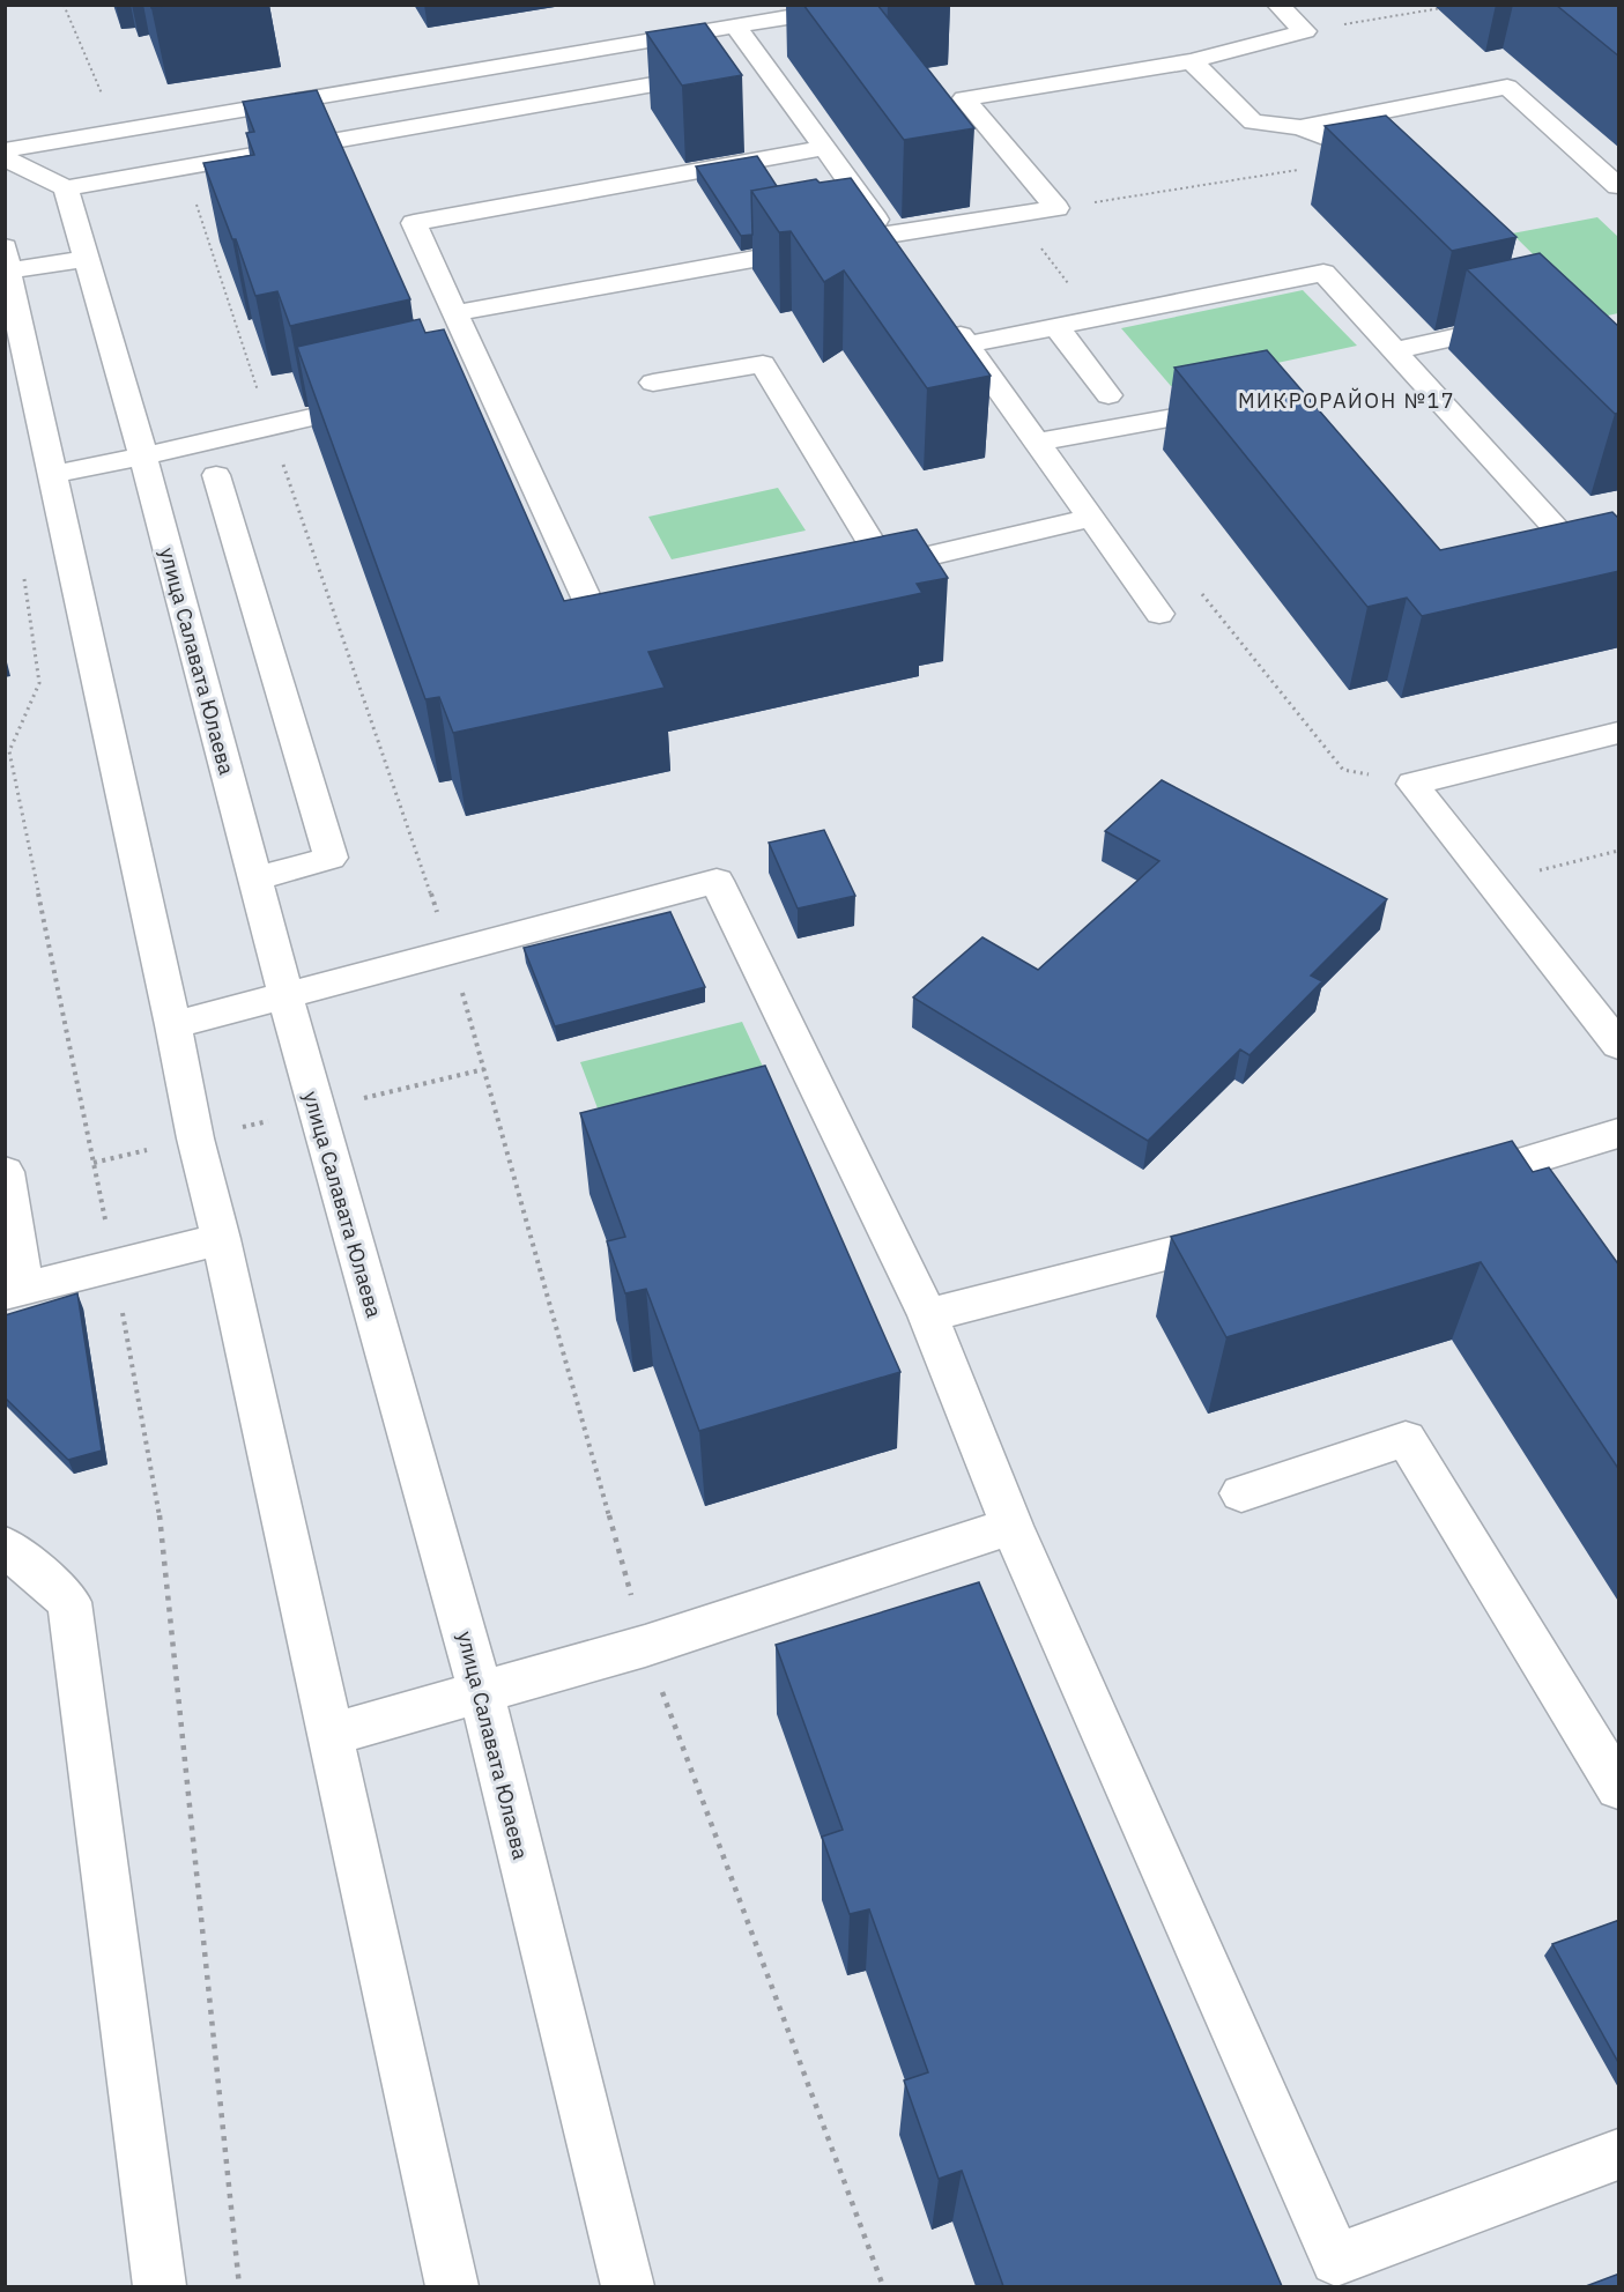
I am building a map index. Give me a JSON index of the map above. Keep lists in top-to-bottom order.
{
  "streets": {
    "street": ["улица Салавата Юлаева"]
  },
  "districts": ["МИКРОРАЙОН №17"]
}
